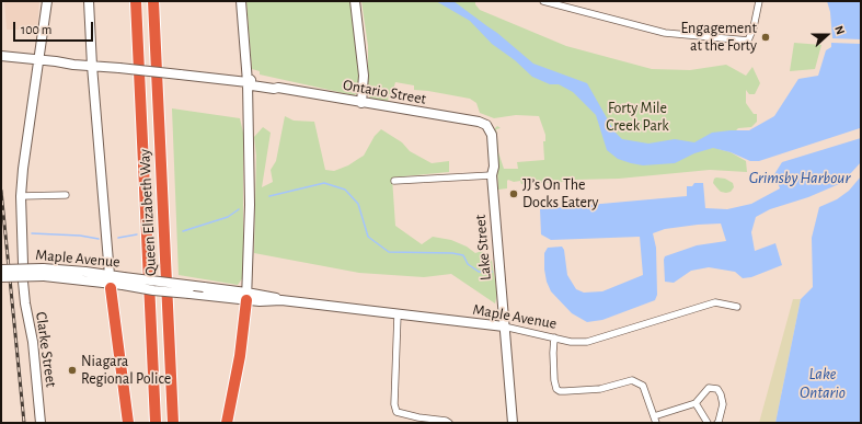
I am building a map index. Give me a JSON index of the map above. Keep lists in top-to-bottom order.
{
  "streets": {
    "highway": ["Queen Elizabeth Way"],
    "street": [
      "Ontario Street",
      "Lake Street",
      "Maple Avenue",
      "Clarke Street"
    ]
  },
  "crossings": [
    ["Ontario Street", "Lake Street"],
    ["Lake Street", "Maple Avenue"]
  ],
  "water": ["Grimsby Harbour", "Lake Ontario"],
  "parks": ["Forty Mile Creek Park"],
  "places": ["Engagement at the Forty", "JJ’s On The Docks Eatery", "Niagara Regional Police"],
  "scale_bar": "100 m",
  "north": "right"
}
